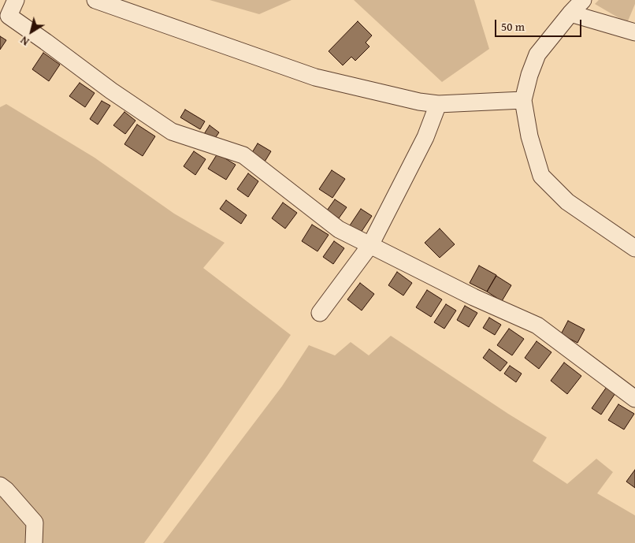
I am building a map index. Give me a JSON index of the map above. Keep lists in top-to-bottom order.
{
  "scale_bar": "50 m",
  "north": "bottom left"
}
